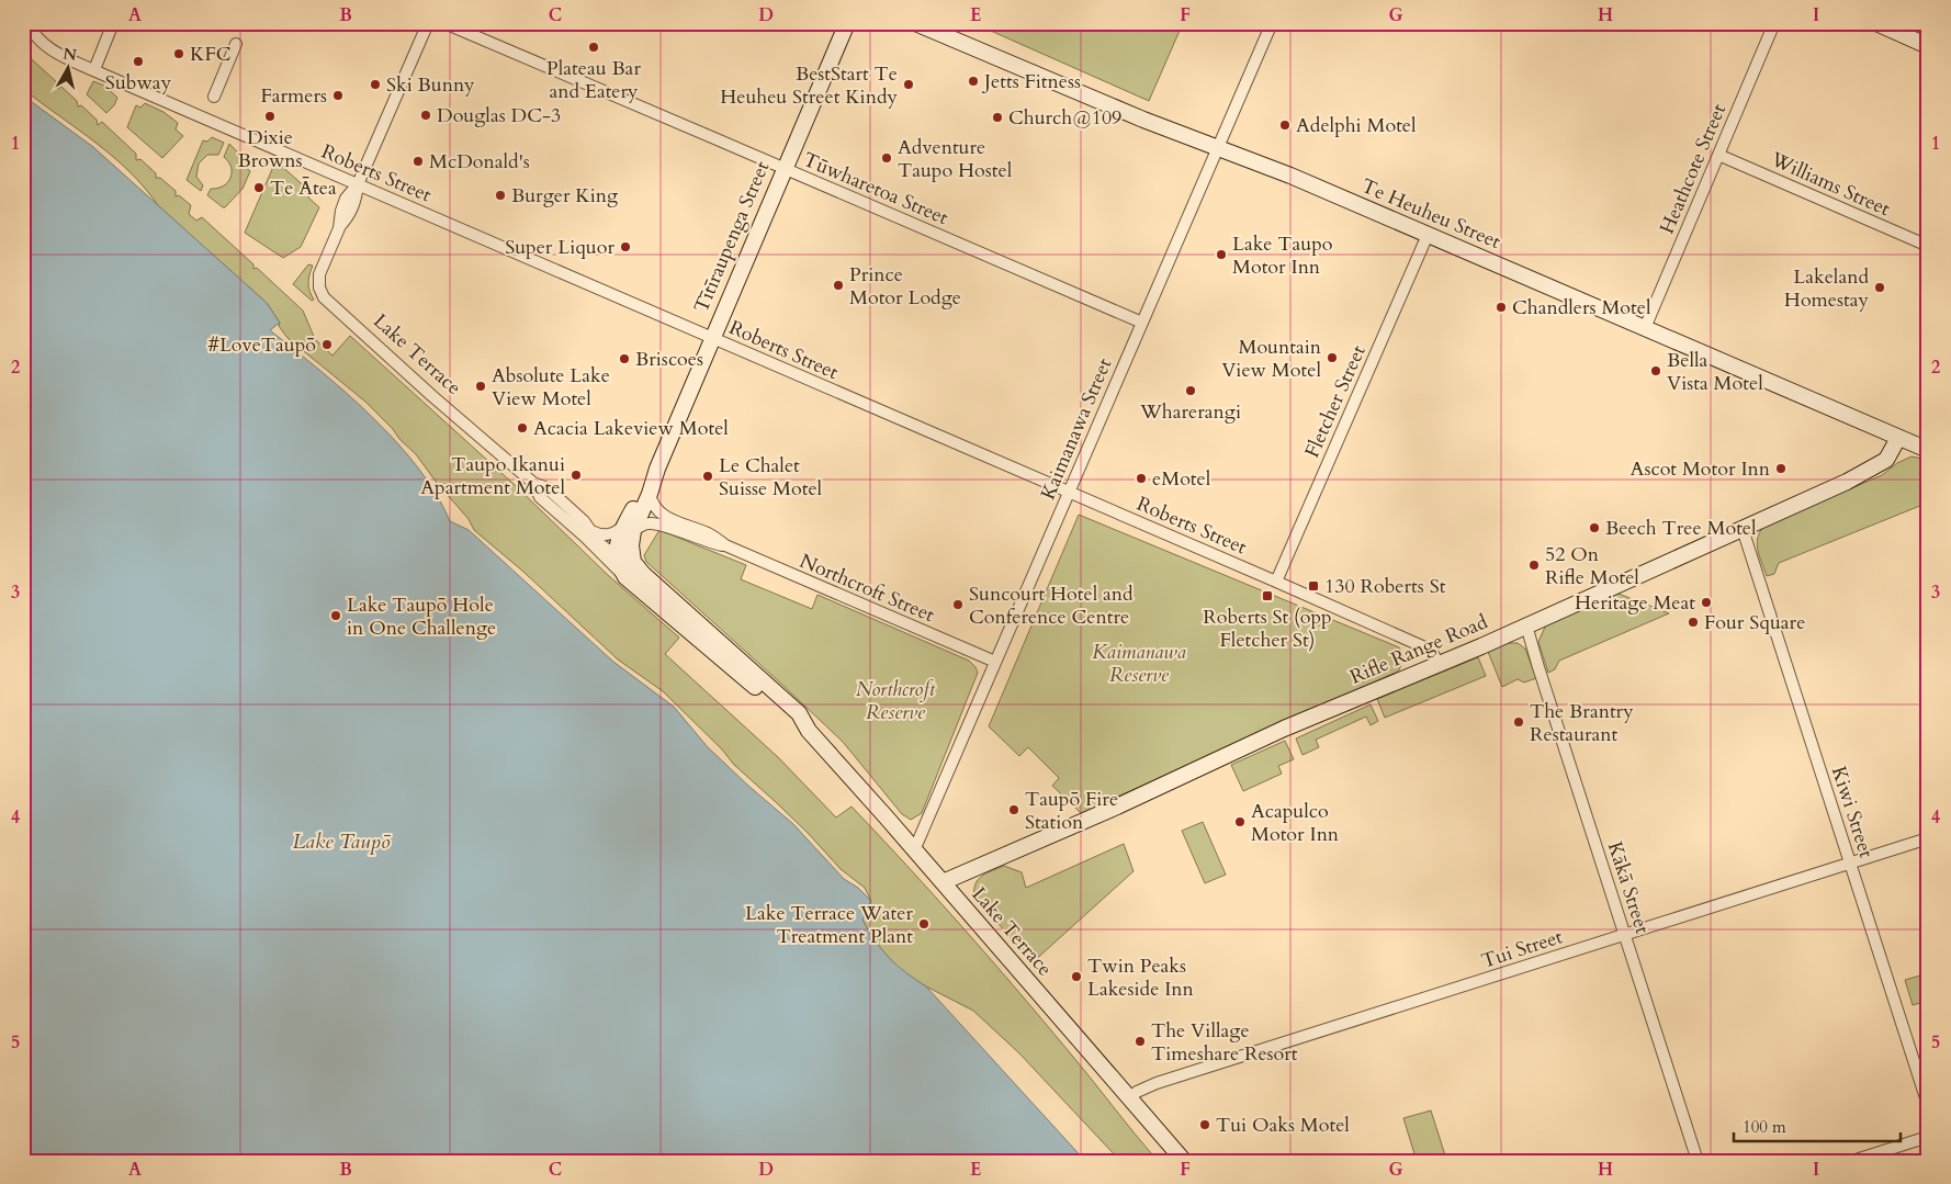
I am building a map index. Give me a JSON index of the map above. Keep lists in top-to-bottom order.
{
  "streets": {
    "street": [
      "Heathcote Street",
      "Roberts Street",
      "Williams Street",
      "Tūwharetoa Street",
      "Te Heuheu Street",
      "Tītīraupenga Street",
      "Lake Terrace",
      "Fletcher Street",
      "Kaimanawa Street",
      "Northcroft Street",
      "Rifle Range Road",
      "Kiwi Street",
      "Kākā Street",
      "Tui Street"
    ]
  },
  "crossings": [
    ["Heathcote Street", "Williams Street"],
    ["Heathcote Street", "Te Heuheu Street"],
    ["Roberts Street", "Tītīraupenga Street"],
    ["Roberts Street", "Lake Terrace"],
    ["Roberts Street", "Fletcher Street"],
    ["Roberts Street", "Kaimanawa Street"],
    ["Roberts Street", "Rifle Range Road"],
    ["Tūwharetoa Street", "Tītīraupenga Street"],
    ["Tūwharetoa Street", "Kaimanawa Street"],
    ["Te Heuheu Street", "Fletcher Street"],
    ["Te Heuheu Street", "Kaimanawa Street"],
    ["Te Heuheu Street", "Rifle Range Road"],
    ["Tītīraupenga Street", "Lake Terrace"],
    ["Tītīraupenga Street", "Northcroft Street"],
    ["Lake Terrace", "Kaimanawa Street"],
    ["Lake Terrace", "Northcroft Street"],
    ["Lake Terrace", "Rifle Range Road"],
    ["Lake Terrace", "Tui Street"],
    ["Kaimanawa Street", "Northcroft Street"],
    ["Rifle Range Road", "Kiwi Street"],
    ["Rifle Range Road", "Kākā Street"],
    ["Kiwi Street", "Tui Street"],
    ["Kākā Street", "Tui Street"]
  ],
  "water": ["Lake Taupō"],
  "parks": ["Kaimanawa Reserve", "Northcroft Reserve"],
  "places": {
    "other": [
      "Plateau Bar and Eatery",
      "KFC",
      "Subway",
      "Jetts Fitness",
      "Ski Bunny",
      "BestStart Te Heuheu Street Kindy",
      "Farmers",
      "Douglas DC-3",
      "Dixie Browns",
      "Church@109",
      "Adelphi Motel",
      "Adventure Taupo Hostel",
      "McDonald's",
      "Te Ātea",
      "Burger King",
      "Super Liquor",
      "Lake Taupo Motor Inn",
      "Prince Motor Lodge",
      "Lakeland Homestay",
      "Chandlers Motel",
      "#LoveTaupō",
      "Mountain View Motel",
      "Briscoes",
      "Bella Vista Motel",
      "Absolute Lake View Motel",
      "Wharerangi",
      "Acacia Lakeview Motel",
      "Ascot Motor Inn",
      "Taupo Ikanui Apartment Motel",
      "Le Chalet Suisse Motel",
      "eMotel",
      "Beech Tree Motel",
      "52 On Rifle Motel",
      "Heritage Meat",
      "Suncourt Hotel and Conference Centre",
      "Lake Taupō Hole in One Challenge",
      "Four Square",
      "The Brantry Restaurant",
      "Taupō Fire Station",
      "Acapulco Motor Inn",
      "Lake Terrace Water Treatment Plant",
      "Twin Peaks Lakeside Inn",
      "The Village Timeshare Resort",
      "Tui Oaks Motel"
    ],
    "transit": ["130 Roberts St", "Roberts St (opp Fletcher St)"]
  },
  "scale_bar": "100 m",
  "north": "top",
  "grid": {
    "columns": [
      "A",
      "B",
      "C",
      "D",
      "E",
      "F",
      "G",
      "H",
      "I"
    ],
    "rows": [
      "1",
      "2",
      "3",
      "4",
      "5"
    ]
  }
}
